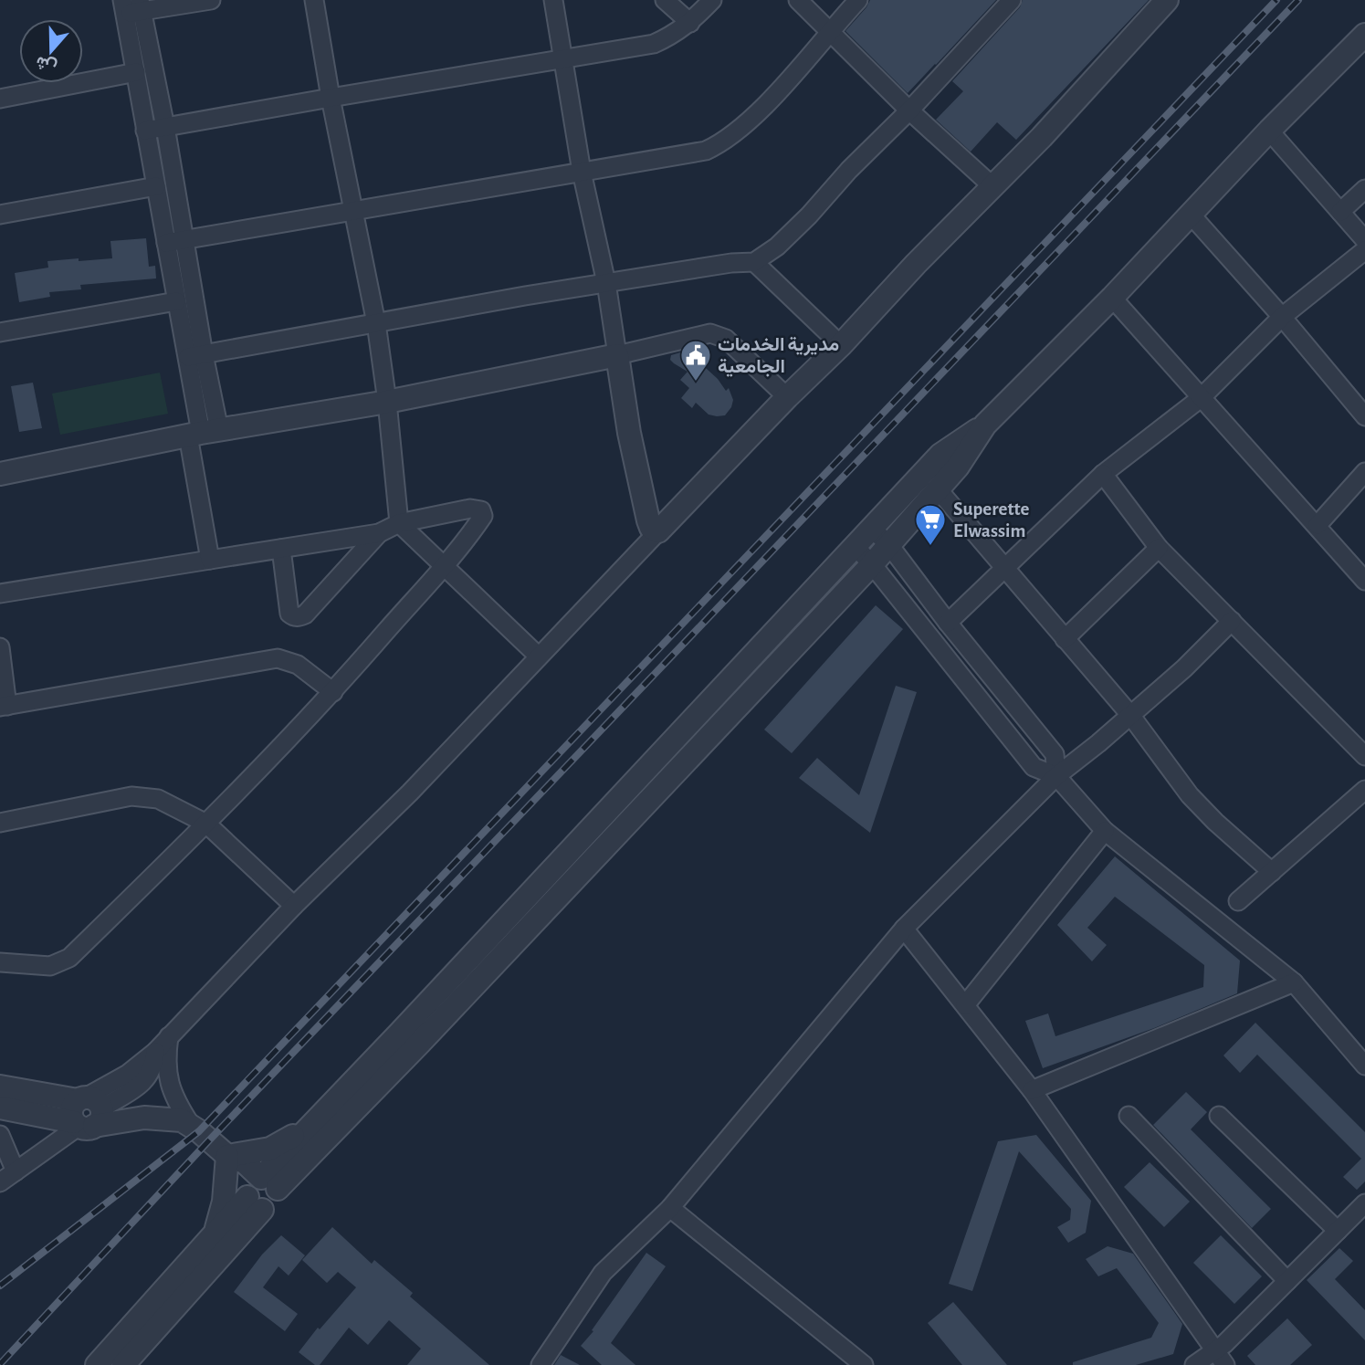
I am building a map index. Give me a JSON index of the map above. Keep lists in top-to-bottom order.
{
  "places": {
    "public building": ["مديرية الخدمات الجامعية"],
    "supermarket": ["Superette Elwassim"]
  },
  "north": "bottom"
}
